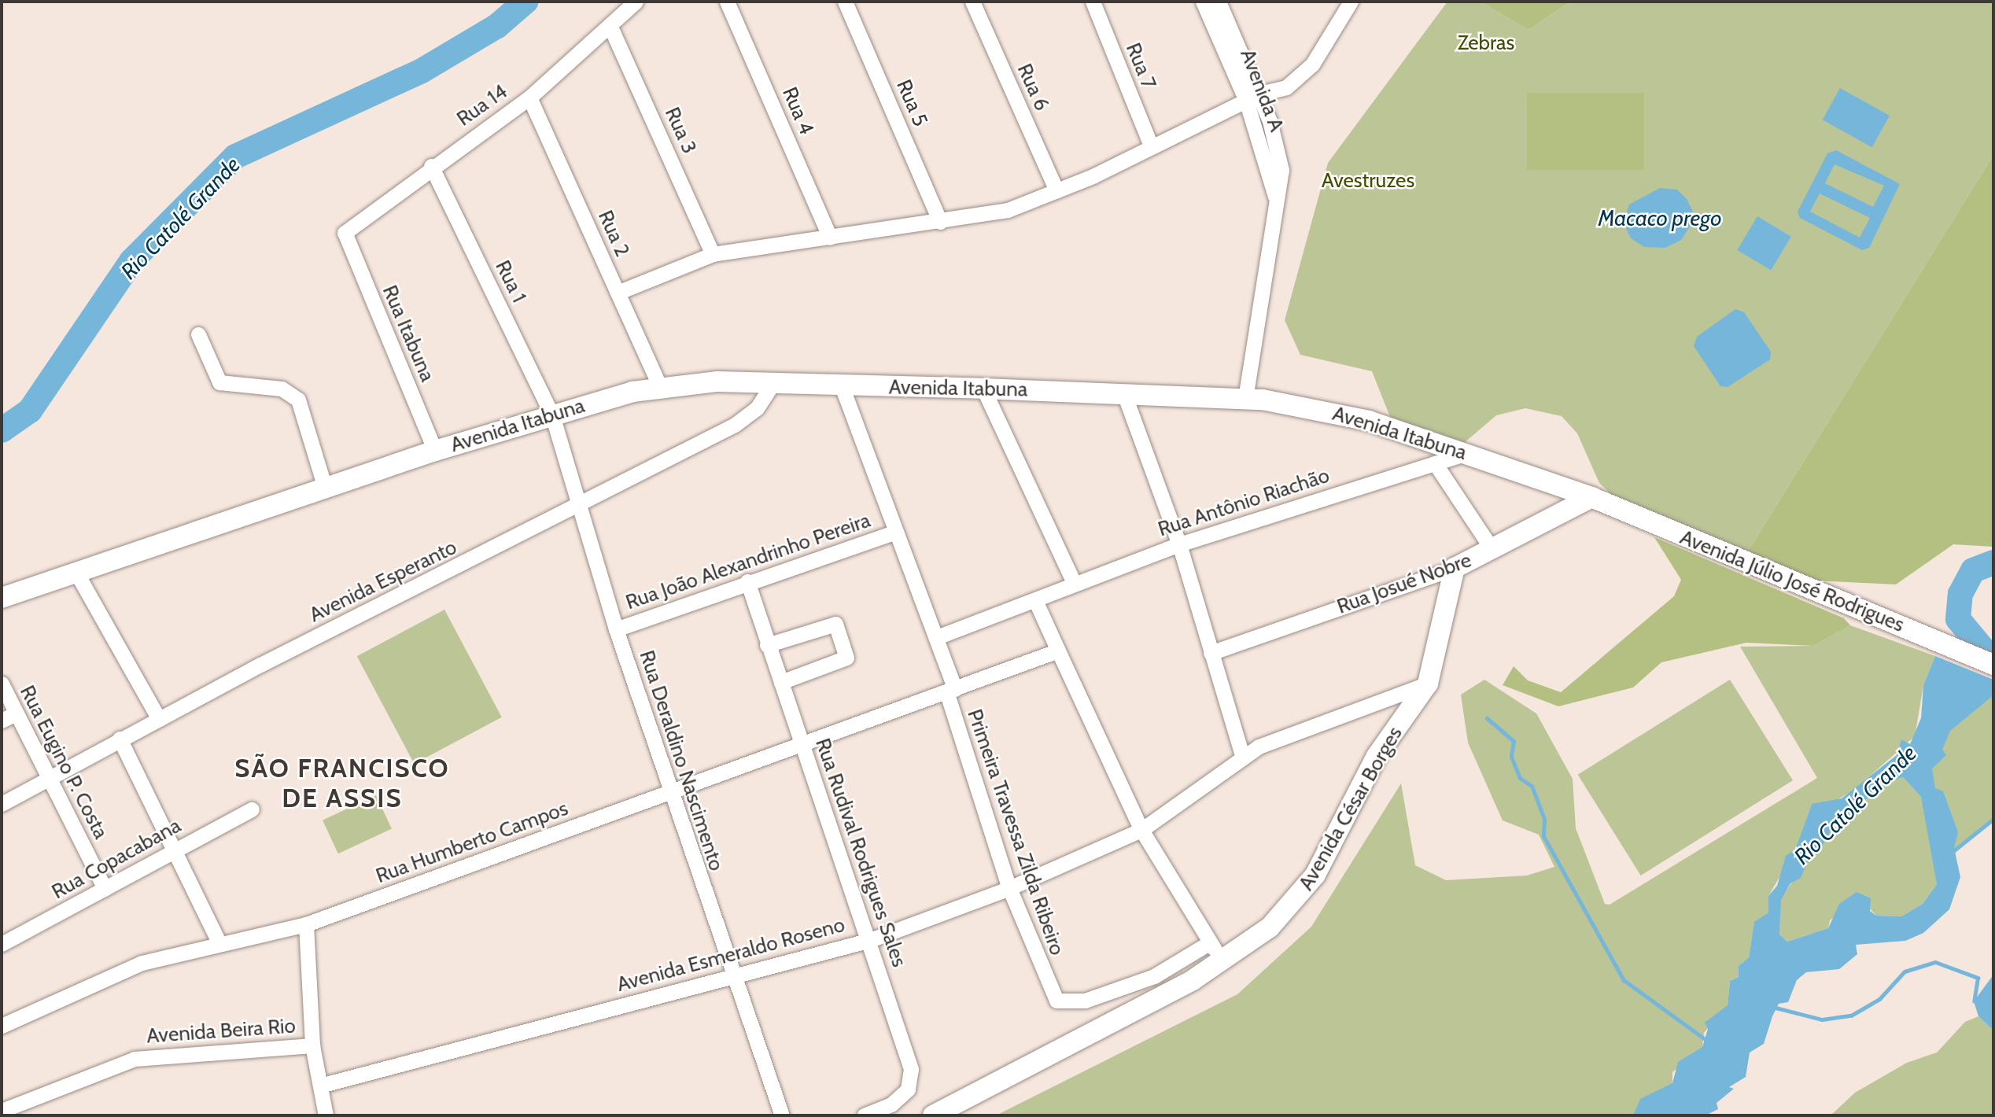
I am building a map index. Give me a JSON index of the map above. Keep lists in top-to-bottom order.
{
  "streets": {
    "main road": [
      "Avenida Itabuna",
      "Avenida Júlio José Rodrigues",
      "Rua Josué Nobre",
      "Avenida César Borges"
    ],
    "street": [
      "Rua 7",
      "Rua 6",
      "Avenida A",
      "Rua 5",
      "Rua 14",
      "Rua 4",
      "Rua 3",
      "Rua 2",
      "Rua 1",
      "Rua Itabuna",
      "Rua Antônio Riachão",
      "Rua João Alexandrinho Pereira",
      "Avenida Esperanto",
      "Rua Deraldino Nascimento",
      "Rua Eugino P. Costa",
      "Primeira Travessa Zilda Ribeiro",
      "Rua Humberto Campos",
      "Rua Rudival Rodrigues Sales",
      "Rua Copacabana",
      "Avenida Esmeraldo Roseno",
      "Avenida Beira Rio"
    ]
  },
  "crossings": [
    ["Avenida A", "Avenida Itabuna"],
    ["Rua 14", "Rua 3"],
    ["Rua 14", "Rua 2"],
    ["Rua 14", "Rua 1"],
    ["Rua 14", "Rua Itabuna"],
    ["Rua 2", "Avenida Itabuna"],
    ["Rua 1", "Avenida Itabuna"],
    ["Rua 1", "Rua Deraldino Nascimento"],
    ["Rua Itabuna", "Avenida Itabuna"],
    ["Avenida Itabuna", "Rua Antônio Riachão"],
    ["Avenida Itabuna", "Avenida Esperanto"],
    ["Avenida Itabuna", "Avenida Júlio José Rodrigues"],
    ["Avenida Itabuna", "Rua Josué Nobre"],
    ["Avenida Itabuna", "Rua Deraldino Nascimento"],
    ["Rua Antônio Riachão", "Primeira Travessa Zilda Ribeiro"],
    ["Rua João Alexandrinho Pereira", "Rua Deraldino Nascimento"],
    ["Rua João Alexandrinho Pereira", "Rua Rudival Rodrigues Sales"],
    ["Avenida Esperanto", "Rua Deraldino Nascimento"],
    ["Avenida Esperanto", "Rua Eugino P. Costa"],
    ["Avenida Júlio José Rodrigues", "Rua Josué Nobre"],
    ["Rua Josué Nobre", "Avenida César Borges"],
    ["Rua Deraldino Nascimento", "Rua Humberto Campos"],
    ["Rua Deraldino Nascimento", "Avenida Esmeraldo Roseno"],
    ["Rua Eugino P. Costa", "Rua Copacabana"],
    ["Avenida César Borges", "Avenida Esmeraldo Roseno"],
    ["Primeira Travessa Zilda Ribeiro", "Rua Humberto Campos"],
    ["Primeira Travessa Zilda Ribeiro", "Avenida Esmeraldo Roseno"],
    ["Rua Humberto Campos", "Rua Rudival Rodrigues Sales"],
    ["Rua Rudival Rodrigues Sales", "Avenida Esmeraldo Roseno"]
  ],
  "districts": ["SÃO FRANCISCO DE ASSIS"],
  "water": ["Rio Catolé Grande", "Macaco prego"],
  "parks": ["Zebras", "Avestruzes"]
}
